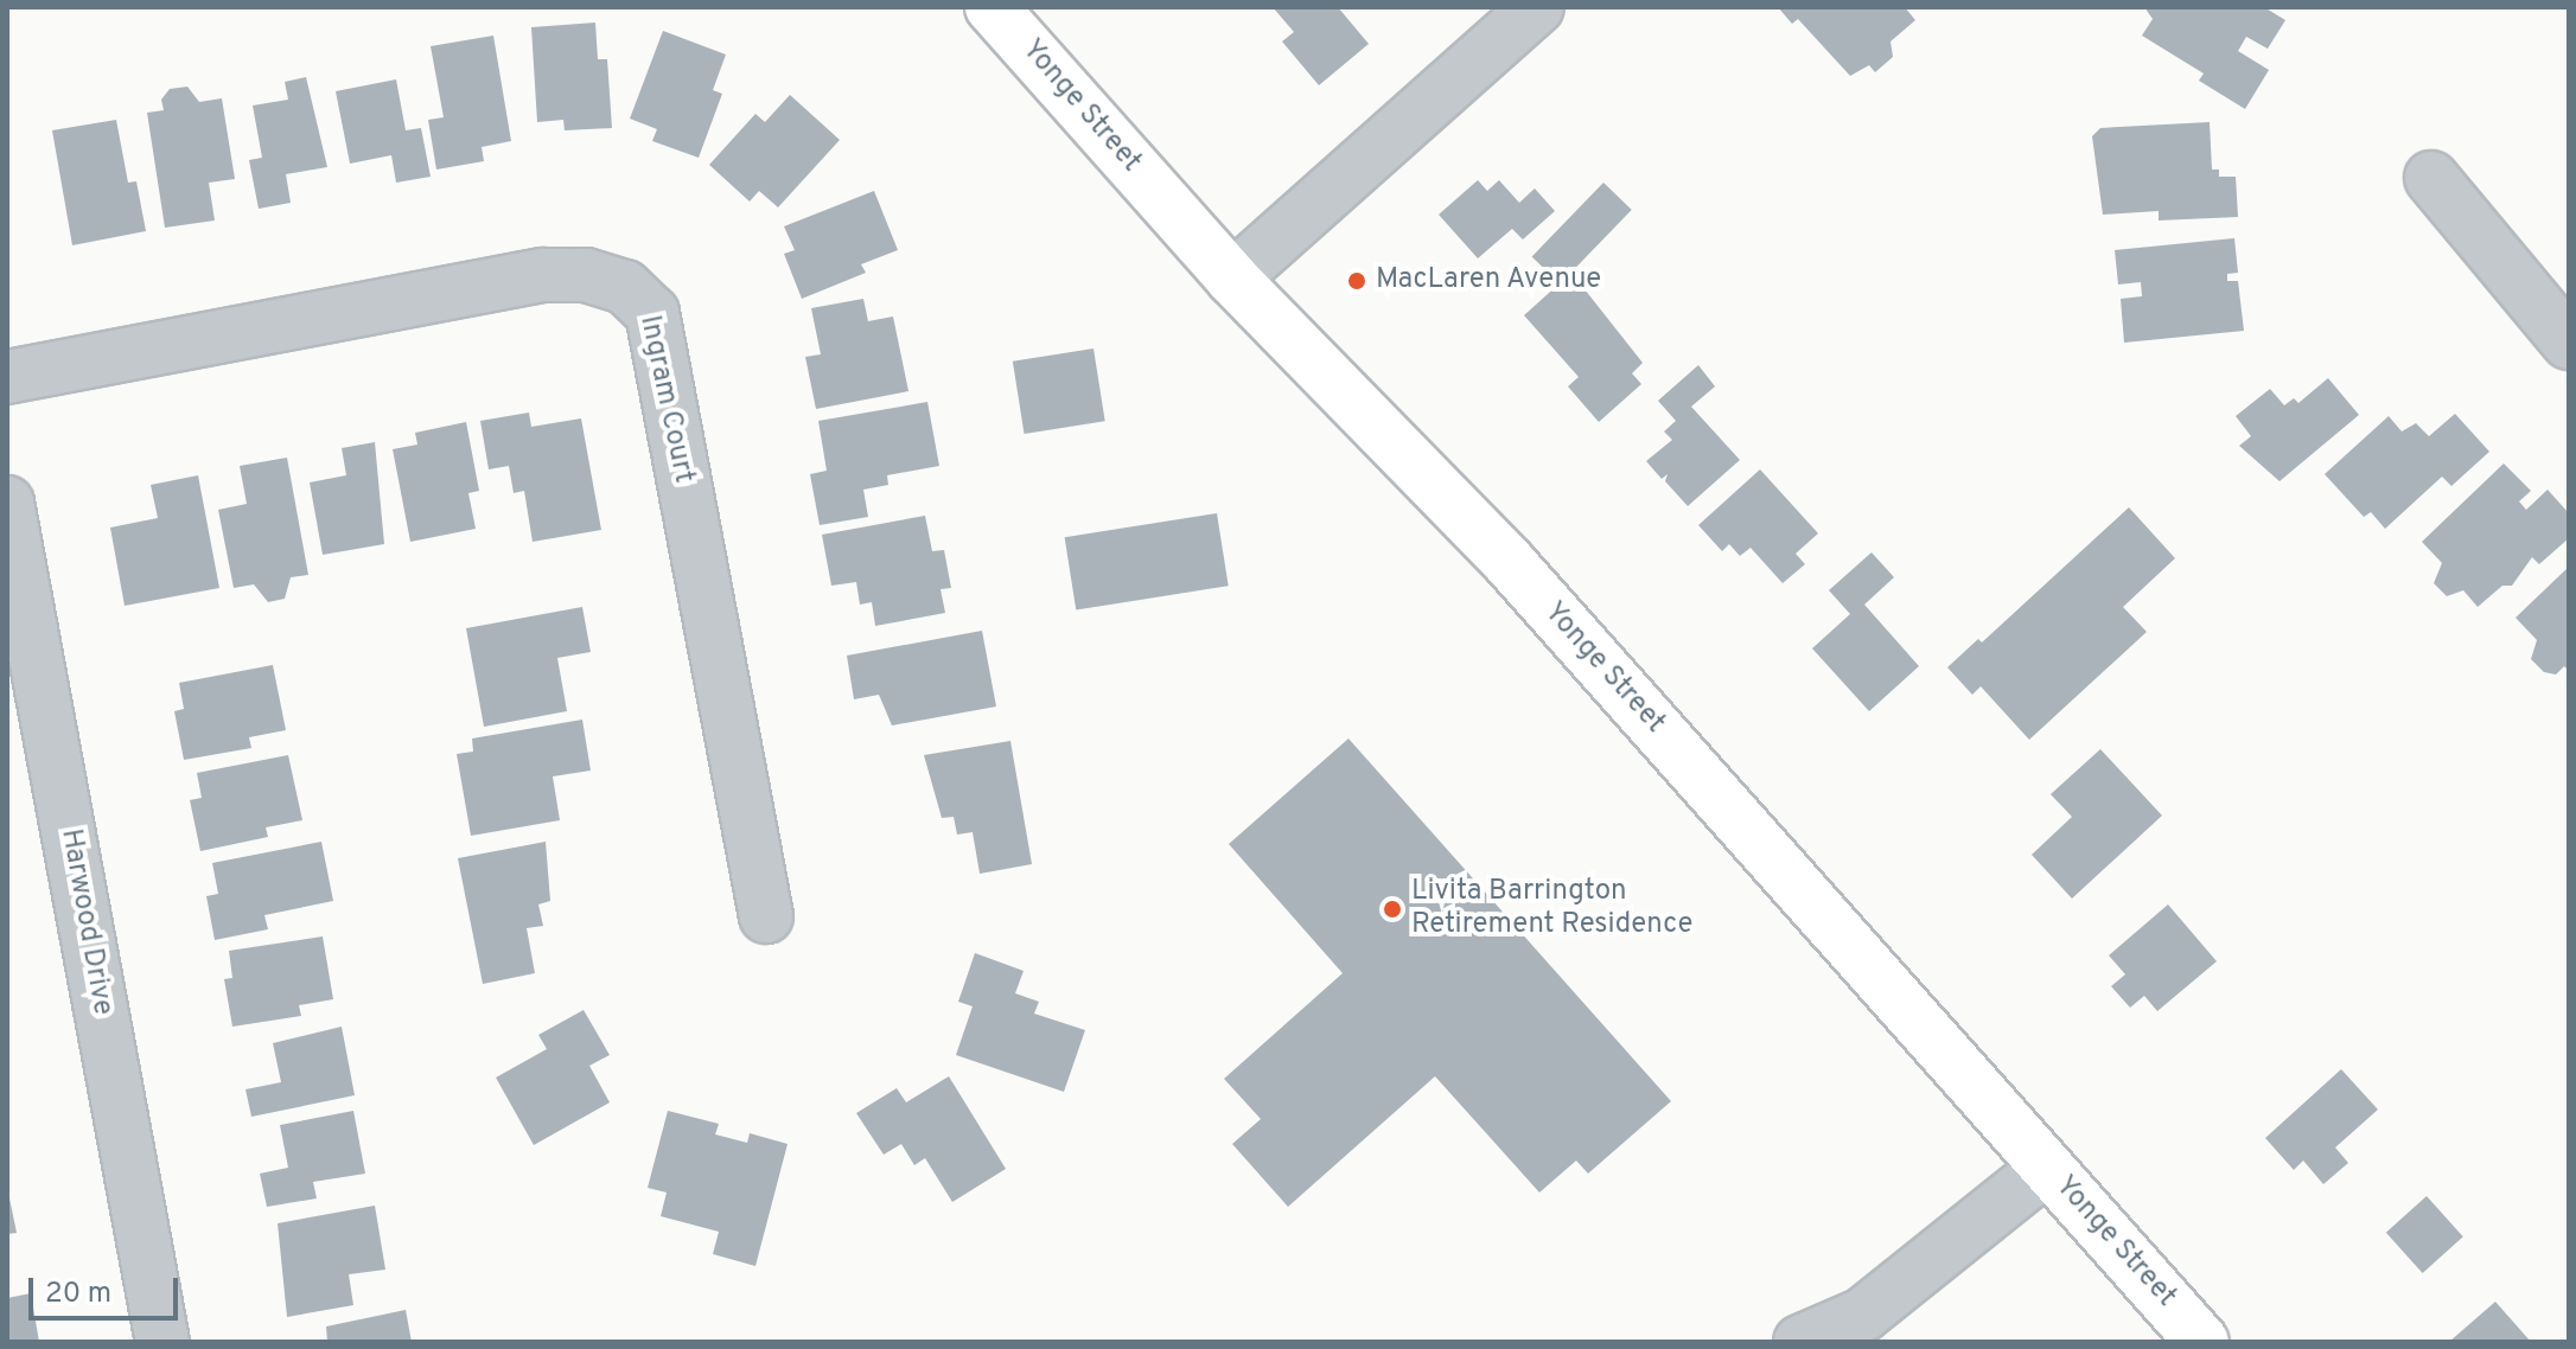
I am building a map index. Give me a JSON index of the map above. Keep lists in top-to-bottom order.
{
  "streets": {
    "main road": ["Yonge Street"],
    "street": ["Ingram Court", "Harwood Drive"]
  },
  "places": ["MacLaren Avenue", "Livita Barrington Retirement Residence"],
  "scale_bar": "20 m"
}
